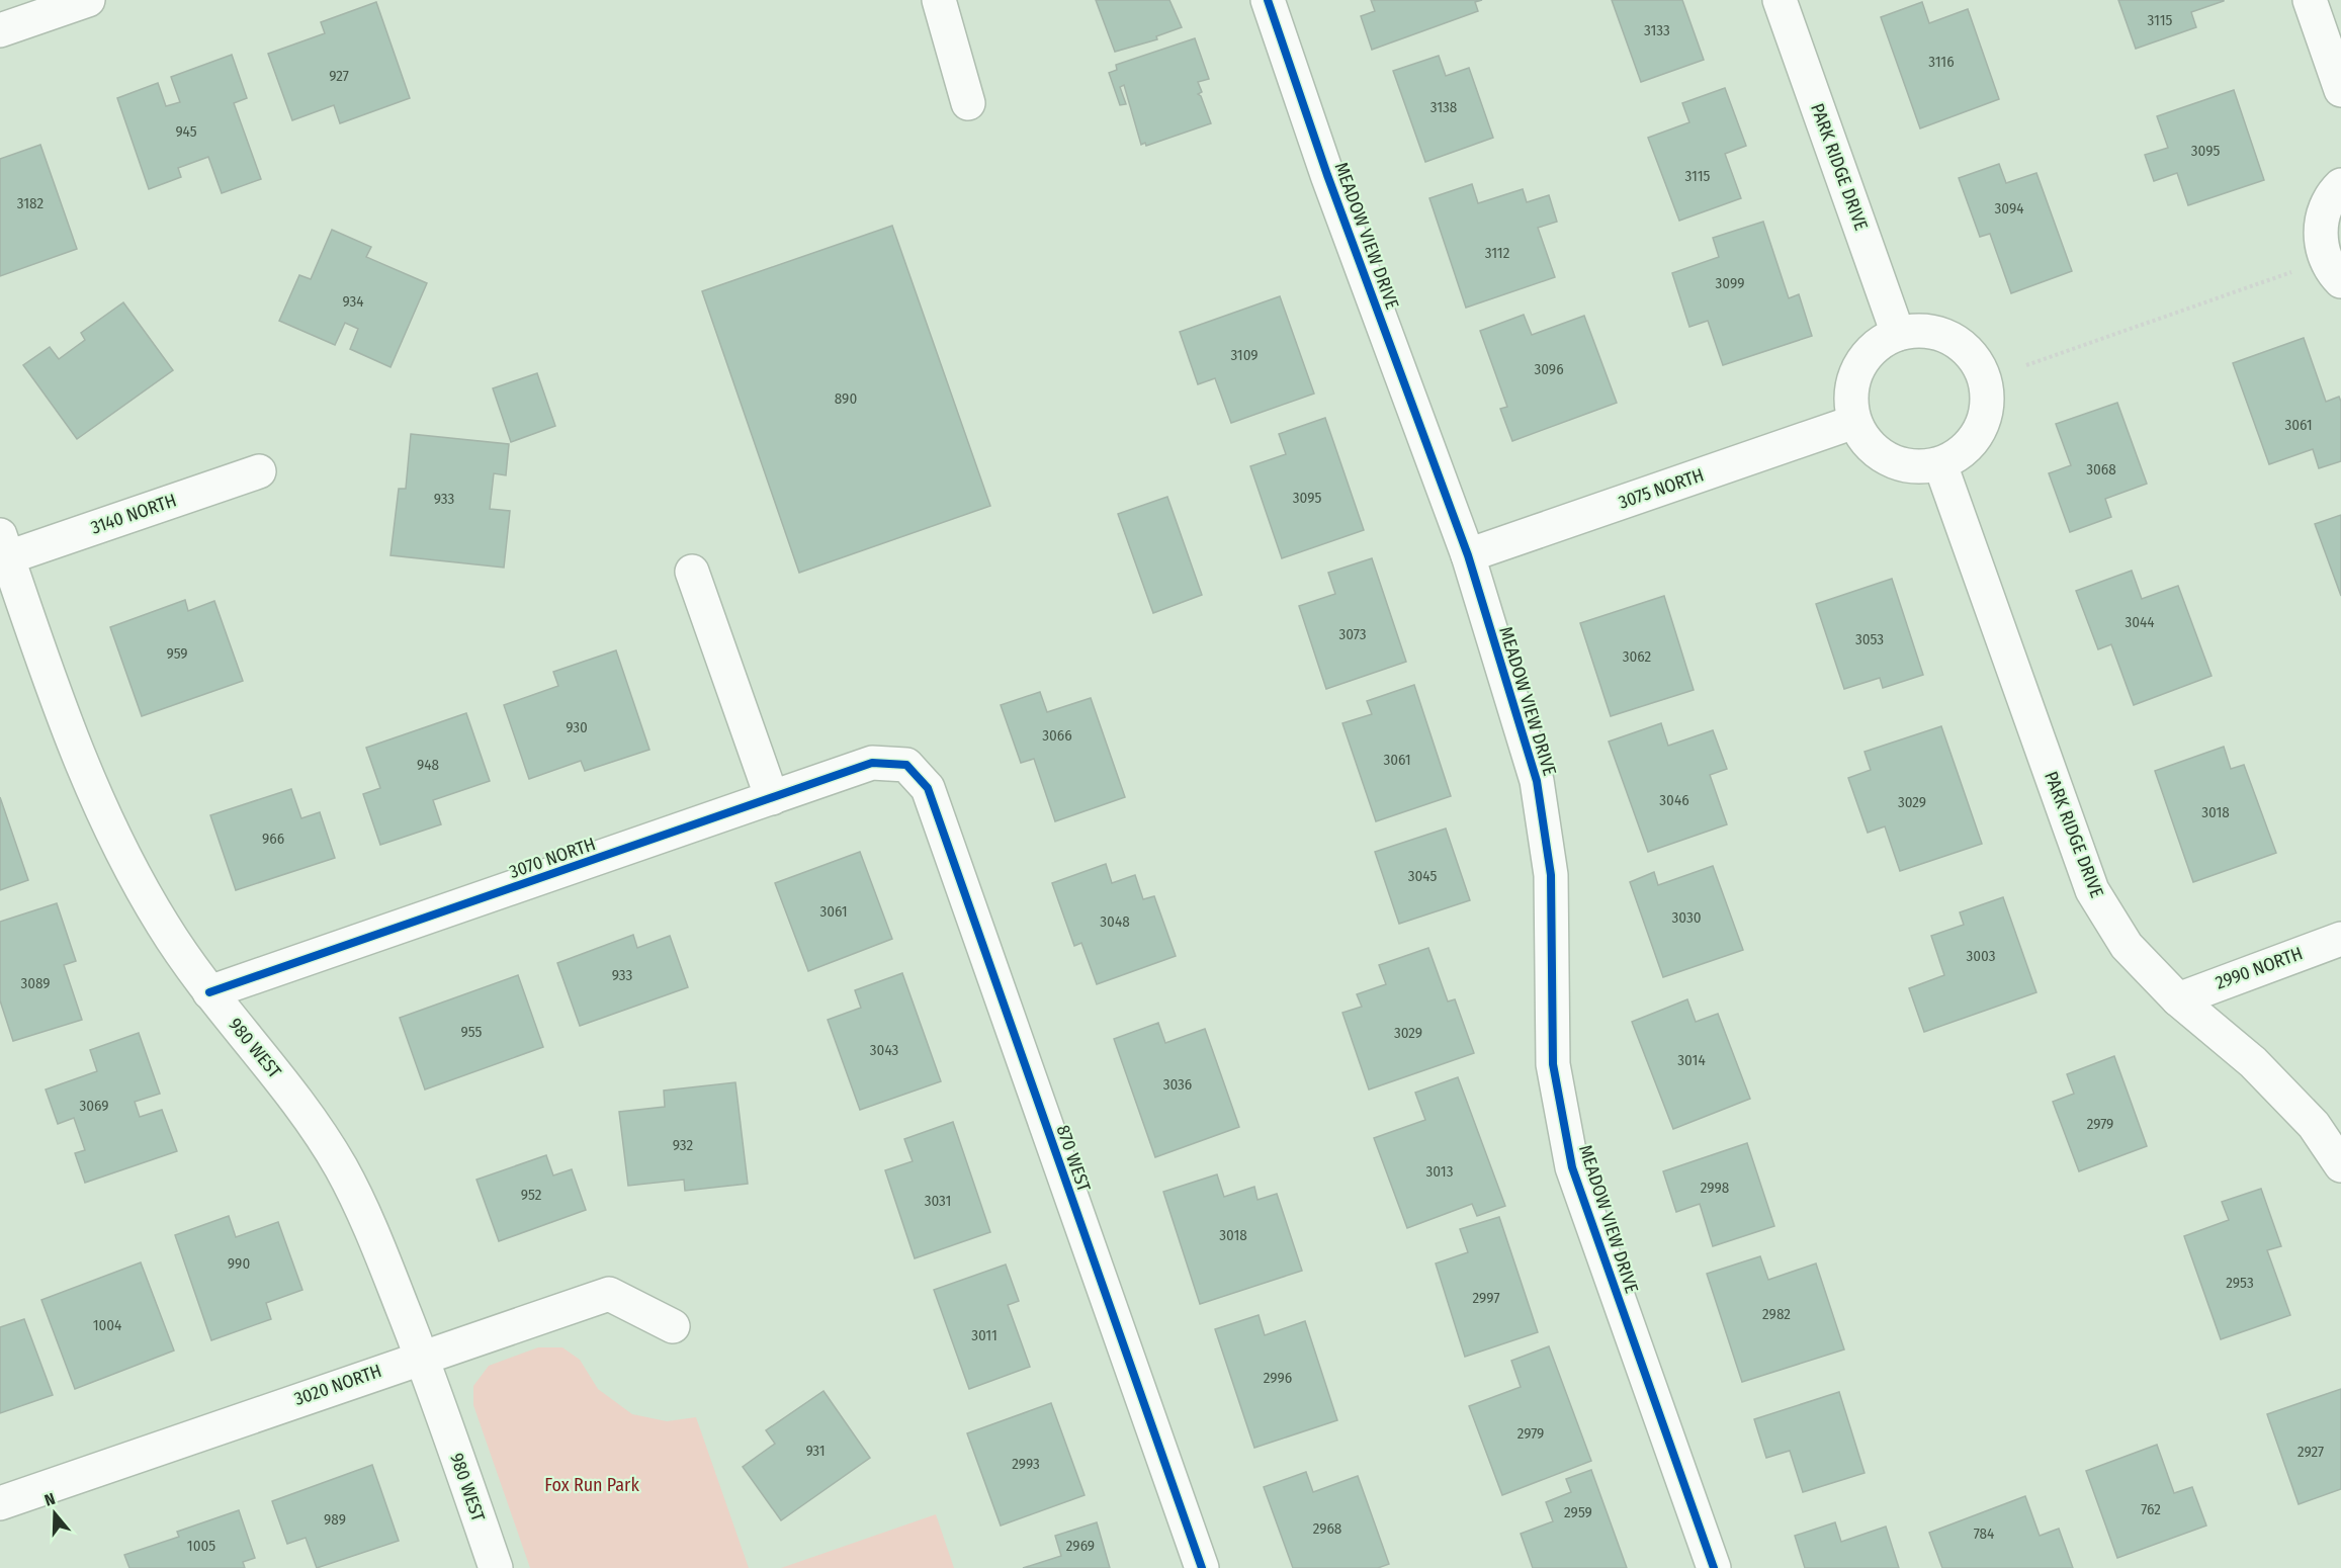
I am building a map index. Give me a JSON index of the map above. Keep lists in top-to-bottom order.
{
  "streets": {
    "street": [
      "PARK RIDGE DRIVE",
      "MEADOW VIEW DRIVE",
      "3075 NORTH",
      "3140 NORTH",
      "3070 NORTH",
      "2990 NORTH",
      "980 WEST",
      "870 WEST",
      "3020 NORTH"
    ]
  },
  "crossings": [
    ["PARK RIDGE DRIVE", "3075 NORTH"],
    ["PARK RIDGE DRIVE", "2990 NORTH"],
    ["MEADOW VIEW DRIVE", "3075 NORTH"],
    ["3140 NORTH", "980 WEST"],
    ["3070 NORTH", "980 WEST"],
    ["3070 NORTH", "870 WEST"],
    ["980 WEST", "3020 NORTH"]
  ],
  "parks": ["Fox Run Park"],
  "house_numbers": [
    "3115",
    "3133",
    "3116",
    "927",
    "3138",
    "945",
    "3095",
    "3115",
    "3182",
    "3094",
    "3112",
    "3099",
    "934",
    "3109",
    "3096",
    "890",
    "3061",
    "3068",
    "3095",
    "933",
    "3044",
    "3073",
    "3053",
    "959",
    "3062",
    "930",
    "3066",
    "3061",
    "948",
    "3046",
    "3029",
    "3018",
    "966",
    "3045",
    "3061",
    "3030",
    "3048",
    "3003",
    "933",
    "3089",
    "955",
    "3029",
    "3043",
    "3014",
    "3036",
    "3069",
    "2979",
    "932",
    "3013",
    "2998",
    "952",
    "3031",
    "3018",
    "990",
    "2953",
    "2997",
    "2982",
    "1004",
    "3011",
    "2996",
    "2979",
    "931",
    "2927",
    "2993",
    "762",
    "2959",
    "989",
    "2968",
    "784",
    "1005",
    "2969"
  ],
  "north": "top"
}
